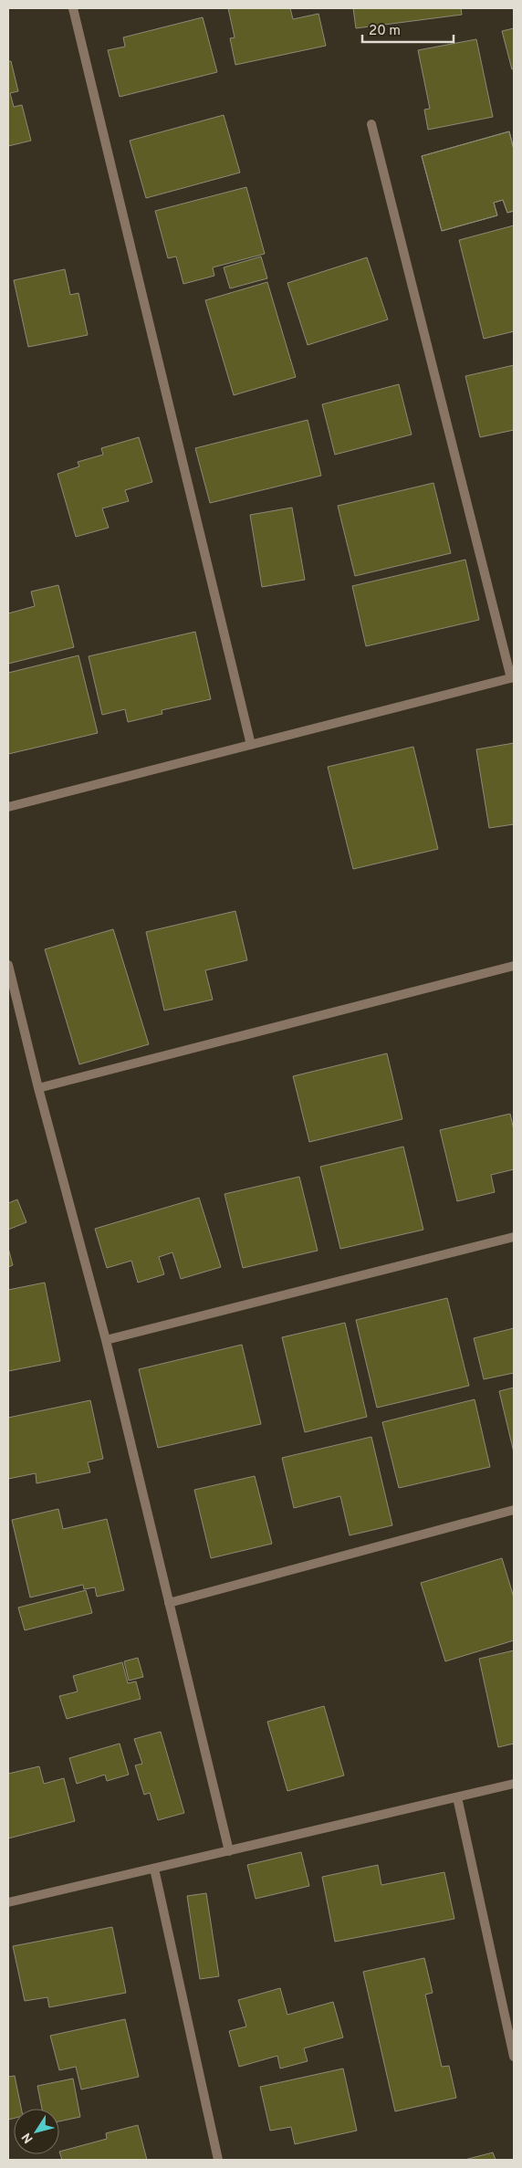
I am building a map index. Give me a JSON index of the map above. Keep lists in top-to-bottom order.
{
  "scale_bar": "20 m",
  "north": "bottom left"
}
